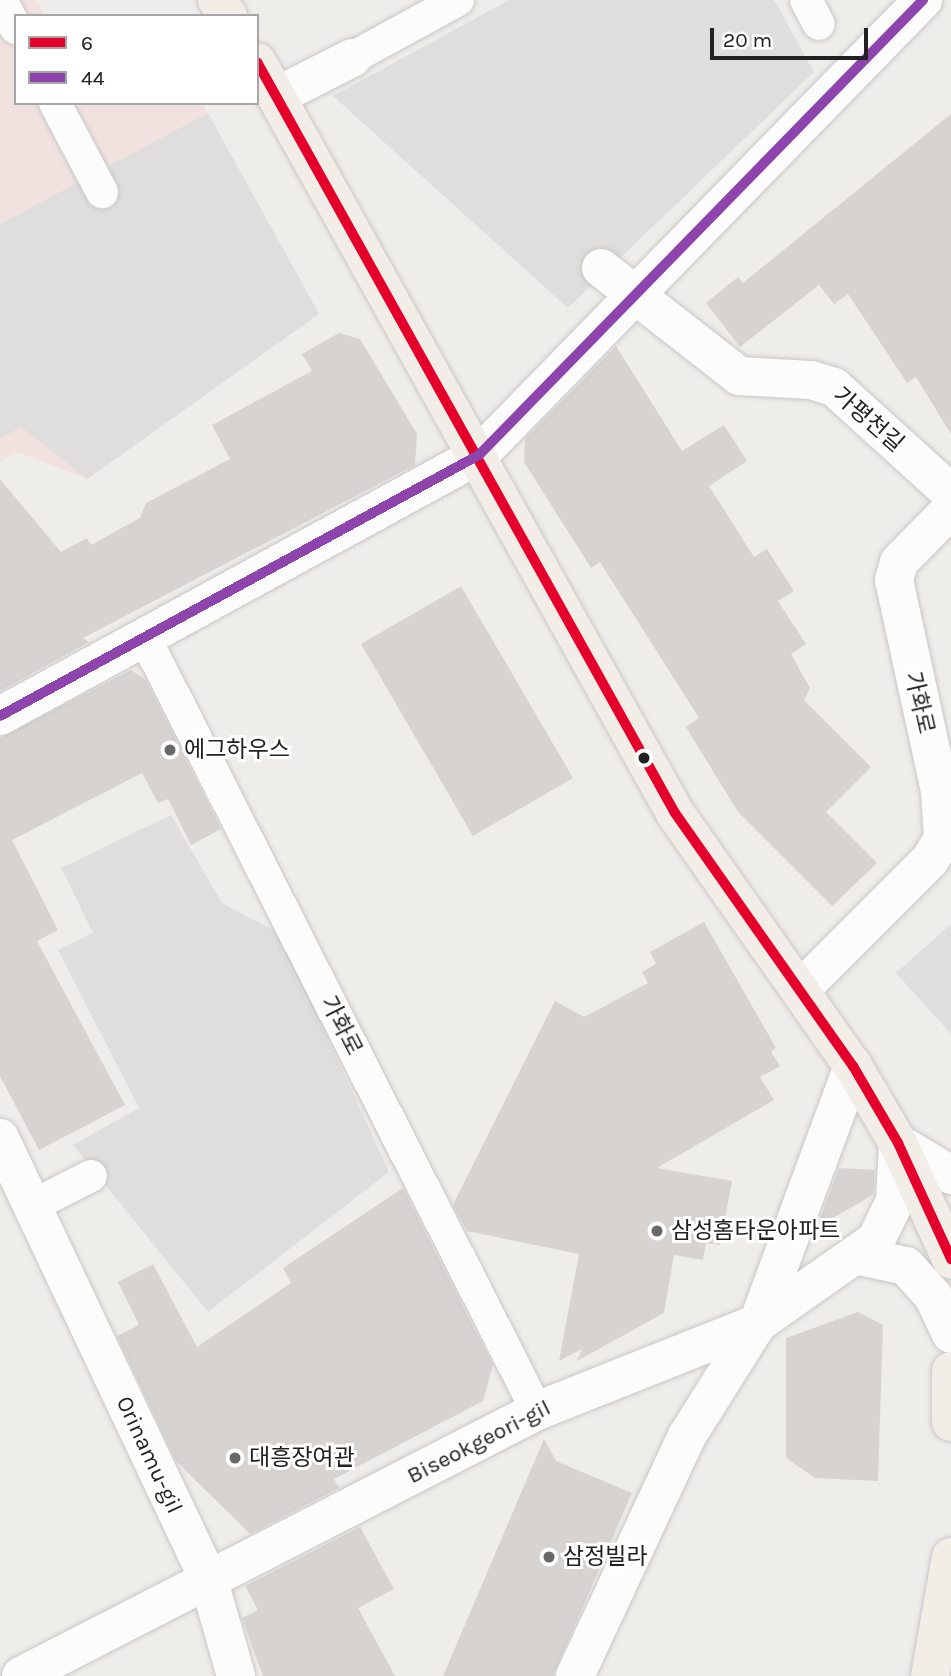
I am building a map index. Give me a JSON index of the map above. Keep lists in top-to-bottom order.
{
  "streets": {
    "street": [
      "가평천길",
      "가화로",
      "Biseokgeori-gil",
      "Orinamu-gil"
    ]
  },
  "crossings": [
    ["가화로", "Biseokgeori-gil"],
    ["Biseokgeori-gil", "Orinamu-gil"]
  ],
  "places": [
    "에그하우스",
    "삼성홈타운아파트",
    "대흥장여관",
    "삼정빌라"
  ],
  "lines": ["transit line 44", "transit line 6"],
  "legend": ["6", "44"],
  "scale_bar": "20 m"
}
